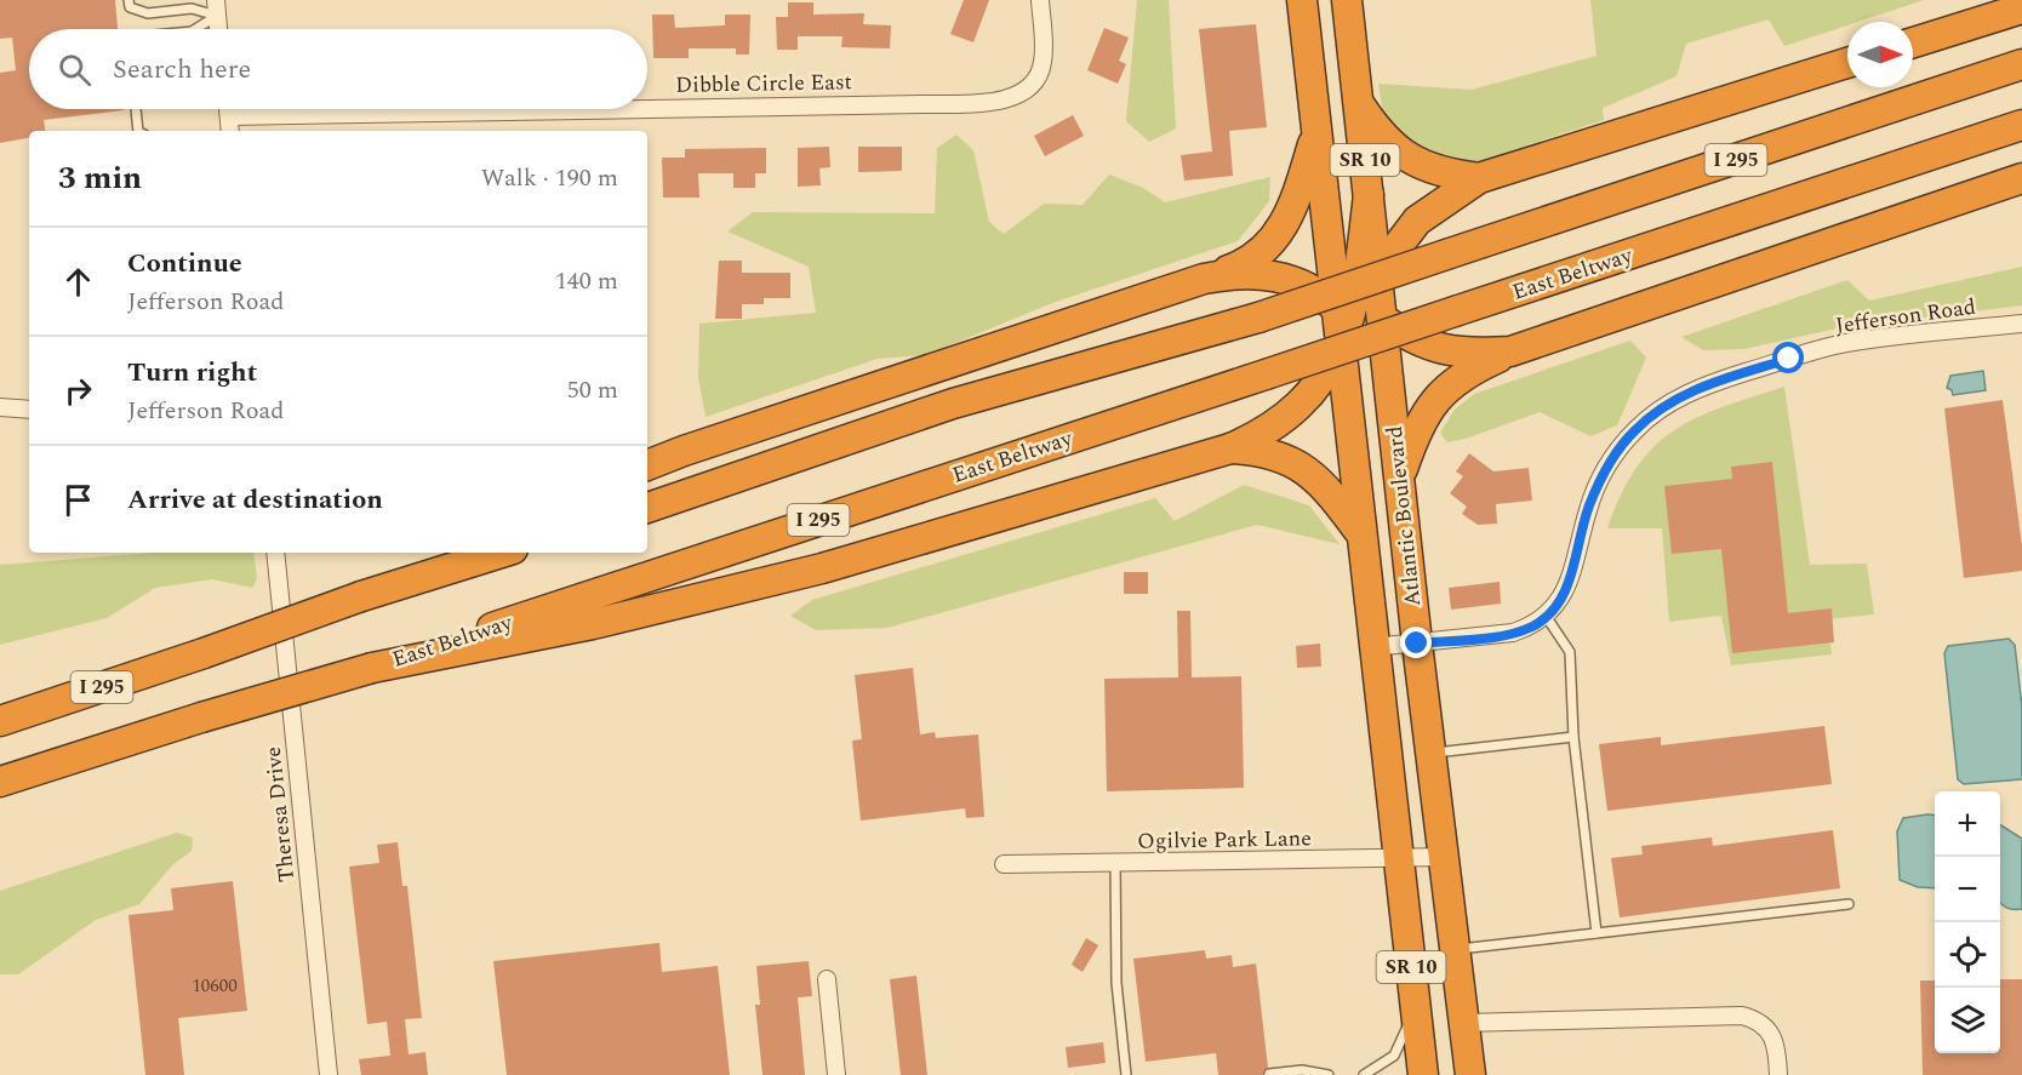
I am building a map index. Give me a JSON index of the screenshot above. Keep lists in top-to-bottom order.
{
  "streets": {
    "highway": [
      "SR 10",
      "I 295",
      "East Beltway",
      "Atlantic Boulevard"
    ],
    "street": [
      "Dibble Circle East",
      "Jefferson Road",
      "Theresa Drive",
      "Ogilvie Park Lane"
    ]
  },
  "crossings": [
    ["SR 10", "Atlantic Boulevard"],
    ["Jefferson Road", "Atlantic Boulevard"],
    ["Atlantic Boulevard", "Ogilvie Park Lane"]
  ],
  "house_numbers": ["10600"],
  "north": "right",
  "page": {
    "search": "Search here",
    "heading": ["3 min", "Walk · 190 m"],
    "list": [
      ["Continue", "Jefferson Road", "140 m"],
      ["Turn right", "Jefferson Road", "50 m"],
      "Arrive at destination"
    ],
    "map_buttons": ["+", "−"]
  }
}
